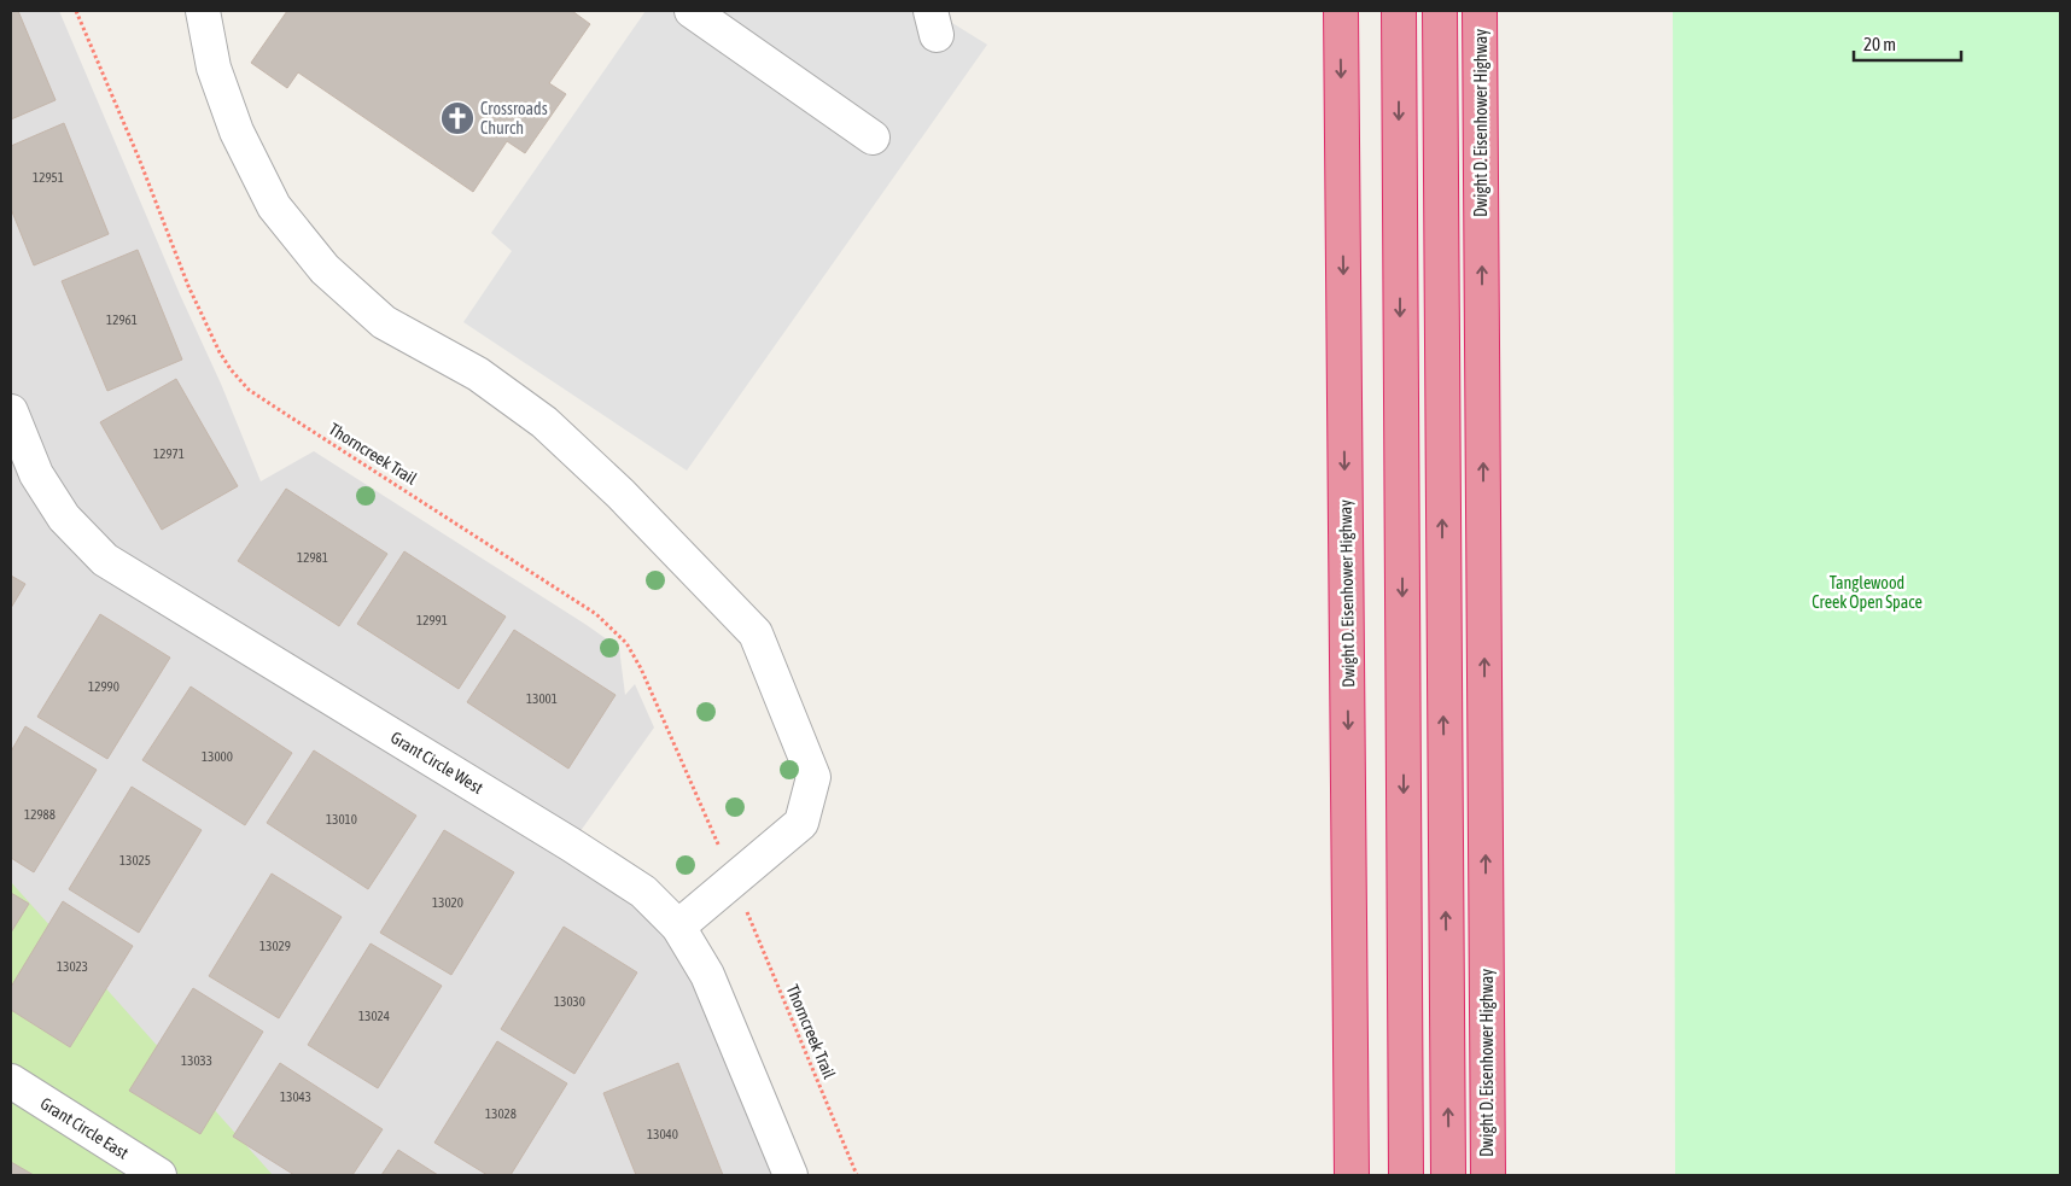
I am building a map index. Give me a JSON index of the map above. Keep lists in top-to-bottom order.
{
  "streets": {
    "highway": ["Dwight D. Eisenhower Highway"],
    "street": ["Grant Circle West", "Grant Circle East"],
    "path": ["Thorncreek Trail"]
  },
  "parks": ["Tanglewood Creek Open Space"],
  "places": {
    "church": ["Crossroads Church"]
  },
  "house_numbers": [
    "12951",
    "12961",
    "12971",
    "12981",
    "12991",
    "12990",
    "13001",
    "13000",
    "12988",
    "13010",
    "13025",
    "13020",
    "13029",
    "13023",
    "13030",
    "13024",
    "13033",
    "13043",
    "13028",
    "13040"
  ],
  "scale_bar": "20 m"
}
